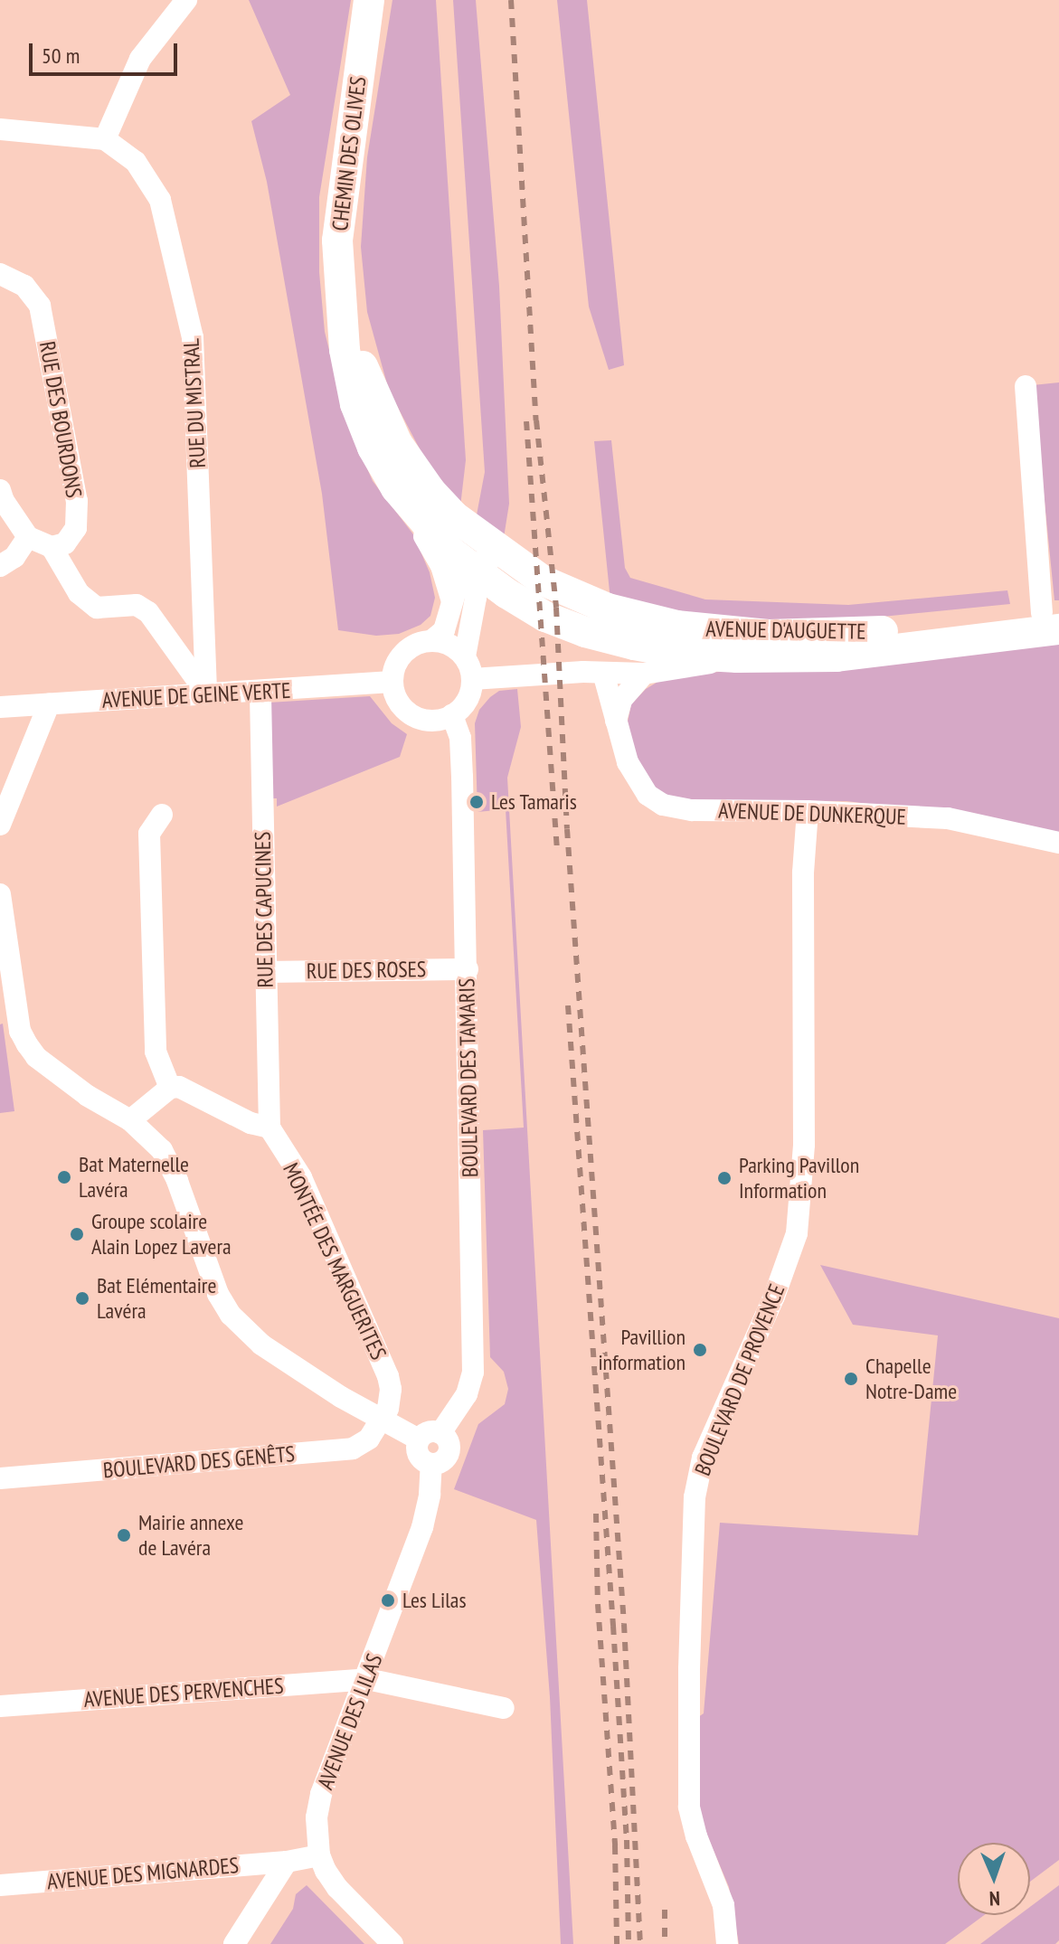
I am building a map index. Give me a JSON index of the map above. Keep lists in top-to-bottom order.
{
  "streets": {
    "main road": ["CHEMIN DES OLIVES", "AVENUE D'AUGUETTE"],
    "street": [
      "RUE DU MISTRAL",
      "RUE DES BOURDONS",
      "AVENUE DE GEINE VERTE",
      "AVENUE DE DUNKERQUE",
      "RUE DES CAPUCINES",
      "RUE DES ROSES",
      "BOULEVARD DES TAMARIS",
      "MONTÉE DES MARGUERITES",
      "BOULEVARD DE PROVENCE",
      "BOULEVARD DES GENÊTS",
      "AVENUE DES PERVENCHES",
      "AVENUE DES LILAS",
      "AVENUE DES MIGNARDES"
    ]
  },
  "crossings": [
    ["CHEMIN DES OLIVES", "AVENUE D'AUGUETTE"],
    ["RUE DU MISTRAL", "AVENUE DE GEINE VERTE"],
    ["AVENUE DE GEINE VERTE", "RUE DES CAPUCINES"],
    ["AVENUE DE GEINE VERTE", "BOULEVARD DES TAMARIS"],
    ["AVENUE DE DUNKERQUE", "BOULEVARD DE PROVENCE"],
    ["RUE DES CAPUCINES", "RUE DES ROSES"],
    ["RUE DES CAPUCINES", "MONTÉE DES MARGUERITES"],
    ["RUE DES ROSES", "BOULEVARD DES TAMARIS"],
    ["BOULEVARD DES TAMARIS", "AVENUE DES LILAS"],
    ["MONTÉE DES MARGUERITES", "BOULEVARD DES GENÊTS"],
    ["AVENUE DES PERVENCHES", "AVENUE DES LILAS"]
  ],
  "places": [
    "Les Tamaris",
    "Bat Maternelle Lavéra",
    "Parking Pavillon Information",
    "Groupe scolaire Alain Lopez Lavera",
    "Bat Elémentaire Lavéra",
    "Pavillion information",
    "Chapelle Notre-Dame",
    "Mairie annexe de Lavéra",
    "Les Lilas"
  ],
  "scale_bar": "50 m",
  "north": "bottom"
}
